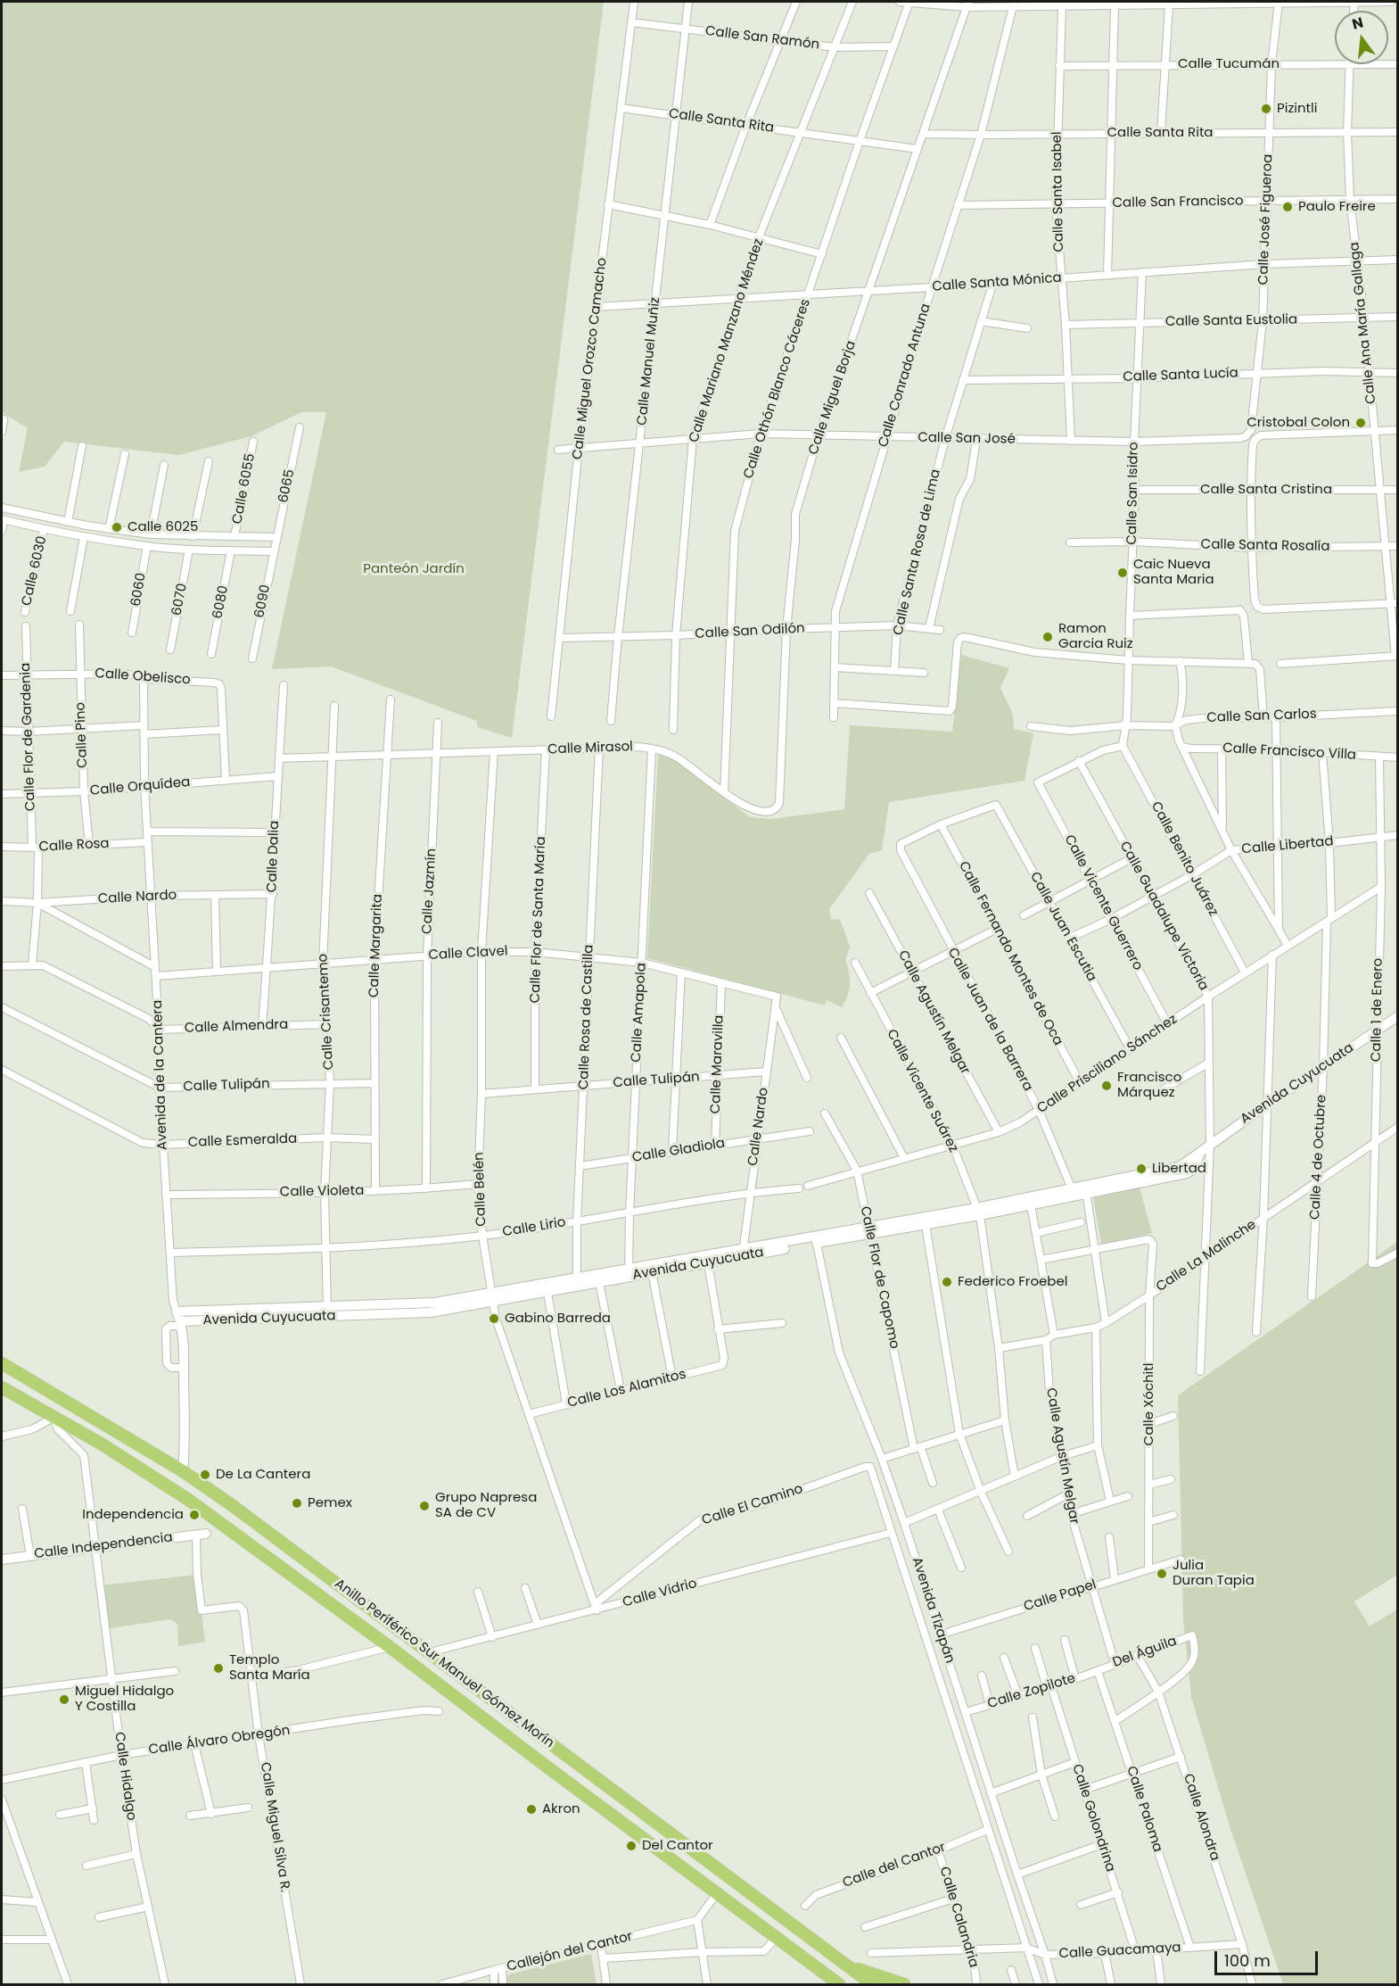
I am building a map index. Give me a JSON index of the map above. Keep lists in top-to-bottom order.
{
  "streets": {
    "highway": ["Anillo Periférico Sur Manuel Gómez Morín"],
    "street": [
      "Calle San Ramón",
      "Calle Tucumán",
      "Calle Santa Rita",
      "Calle Santa Isabel",
      "Calle San Francisco",
      "Calle José Figueroa",
      "Calle Santa Mónica",
      "Calle Santa Eustolia",
      "Calle Ana María Gallaga",
      "Calle Mariano Manzano Méndez",
      "Calle Miguel Orozco Camacho",
      "Calle Manuel Muñiz",
      "Calle Conrado Antuna",
      "Calle Santa Lucía",
      "Calle Othón Blanco Cáceres",
      "Calle Miguel Borja",
      "Calle San José",
      "6065",
      "Calle 6055",
      "Calle Santa Cristina",
      "Calle San Isidro",
      "Calle Santa Rosalía",
      "Calle Santa Rosa de Lima",
      "Calle 6030",
      "6060",
      "6070",
      "6090",
      "6080",
      "Calle San Odilón",
      "Calle Obelisco",
      "Calle San Carlos",
      "Calle Pino",
      "Calle Flor de Gardenia",
      "Calle Mirasol",
      "Calle Francisco Villa",
      "Calle Orquídea",
      "Calle Rosa",
      "Calle Libertad",
      "Calle Dalia",
      "Calle Benito Juárez",
      "Calle Jazmín",
      "Calle Nardo",
      "Calle Vicente Guerrero",
      "Calle Guadalupe Victoria",
      "Calle Flor de Santa María",
      "Calle Juan Escutia",
      "Calle Margarita",
      "Calle Clavel",
      "Calle Fernando Montes de Oca",
      "Calle 1 de Enero",
      "Calle Crisantemo",
      "Calle Amapola",
      "Calle Agustín Melgar",
      "Calle Rosa de Castilla",
      "Calle Juan de la Barrera",
      "Calle Almendra",
      "Calle Maravilla",
      "Calle Prisciliano Sánchez",
      "Avenida de la Cantera",
      "Calle Tulipán",
      "Avenida Cuyucuata",
      "Calle Vicente Suárez",
      "Calle Esmeralda",
      "Calle Gladiola",
      "Calle 4 de Octubre",
      "Calle Belén",
      "Calle Violeta",
      "Calle Lirio",
      "Calle La Malinche",
      "Calle Flor de Capomo",
      "Calle Los Alamitos",
      "Calle Xóchitl",
      "Calle El Camino",
      "Calle Independencia",
      "Calle Vidrio",
      "Calle Papel",
      "Avenida Tizapán",
      "Del Águila",
      "Calle Zopilote",
      "Calle Álvaro Obregón",
      "Calle Hidalgo",
      "Calle Paloma",
      "Calle Alondra",
      "Calle Golondrina",
      "Calle Miguel Silva R.",
      "Calle del Cantor",
      "Calle Calandria",
      "Calle Guacamaya",
      "Callejón del Cantor"
    ]
  },
  "crossings": [
    ["Calle San Ramón", "Calle Mariano Manzano Méndez"],
    ["Calle San Ramón", "Calle Miguel Orozco Camacho"],
    ["Calle San Ramón", "Calle Manuel Muñiz"],
    ["Calle San Ramón", "Calle Othón Blanco Cáceres"],
    ["Calle Tucumán", "Calle Santa Isabel"],
    ["Calle Tucumán", "Calle José Figueroa"],
    ["Calle Santa Rita", "Calle Santa Isabel"],
    ["Calle Santa Rita", "Calle José Figueroa"],
    ["Calle Santa Rita", "Calle Ana María Gallaga"],
    ["Calle Santa Rita", "Calle Mariano Manzano Méndez"],
    ["Calle Santa Rita", "Calle Miguel Orozco Camacho"],
    ["Calle Santa Rita", "Calle Manuel Muñiz"],
    ["Calle Santa Rita", "Calle Conrado Antuna"],
    ["Calle Santa Rita", "Calle Othón Blanco Cáceres"],
    ["Calle Santa Rita", "Calle Miguel Borja"],
    ["Calle Santa Isabel", "Calle San Francisco"],
    ["Calle Santa Isabel", "Calle Santa Mónica"],
    ["Calle Santa Isabel", "Calle Santa Eustolia"],
    ["Calle Santa Isabel", "Calle Santa Lucía"],
    ["Calle Santa Isabel", "Calle San José"],
    ["Calle San Francisco", "Calle José Figueroa"],
    ["Calle San Francisco", "Calle Ana María Gallaga"],
    ["Calle San Francisco", "Calle Conrado Antuna"],
    ["Calle José Figueroa", "Calle Santa Mónica"],
    ["Calle José Figueroa", "Calle Santa Eustolia"],
    ["Calle José Figueroa", "Calle Santa Lucía"],
    ["Calle José Figueroa", "Calle San José"],
    ["Calle Santa Mónica", "Calle Ana María Gallaga"],
    ["Calle Santa Mónica", "Calle Mariano Manzano Méndez"],
    ["Calle Santa Mónica", "Calle Miguel Orozco Camacho"],
    ["Calle Santa Mónica", "Calle Manuel Muñiz"],
    ["Calle Santa Mónica", "Calle Conrado Antuna"],
    ["Calle Santa Mónica", "Calle Othón Blanco Cáceres"],
    ["Calle Santa Mónica", "Calle Miguel Borja"],
    ["Calle Santa Mónica", "Calle San Isidro"],
    ["Calle Santa Mónica", "Calle Santa Rosa de Lima"],
    ["Calle Santa Eustolia", "Calle Ana María Gallaga"],
    ["Calle Santa Eustolia", "Calle San Isidro"],
    ["Calle Ana María Gallaga", "Calle Santa Lucía"],
    ["Calle Ana María Gallaga", "Calle Santa Cristina"],
    ["Calle Ana María Gallaga", "Calle Santa Rosalía"],
    ["Calle Mariano Manzano Méndez", "Calle San José"],
    ["Calle Mariano Manzano Méndez", "Calle San Odilón"],
    ["Calle Miguel Orozco Camacho", "Calle San José"],
    ["Calle Miguel Orozco Camacho", "Calle San Odilón"],
    ["Calle Manuel Muñiz", "Calle San José"],
    ["Calle Manuel Muñiz", "Calle San Odilón"],
    ["Calle Conrado Antuna", "Calle San José"],
    ["Calle Conrado Antuna", "Calle San Odilón"],
    ["Calle Santa Lucía", "Calle San Isidro"],
    ["Calle Santa Lucía", "Calle Santa Rosa de Lima"],
    ["Calle Othón Blanco Cáceres", "Calle San José"],
    ["Calle Othón Blanco Cáceres", "Calle San Odilón"],
    ["Calle Othón Blanco Cáceres", "Calle Mirasol"],
    ["Calle Miguel Borja", "Calle San José"],
    ["Calle Miguel Borja", "Calle San Odilón"],
    ["Calle Miguel Borja", "Calle Mirasol"],
    ["Calle San José", "Calle San Isidro"],
    ["Calle San José", "Calle Santa Rosa de Lima"],
    ["6065", "6090"],
    ["Calle Santa Cristina", "Calle San Isidro"],
    ["Calle San Isidro", "Calle Santa Rosalía"],
    ["Calle San Isidro", "Calle San Carlos"],
    ["Calle San Isidro", "Calle Benito Juárez"],
    ["Calle Santa Rosa de Lima", "Calle San Odilón"],
    ["Calle Obelisco", "Calle Pino"],
    ["Calle Obelisco", "Calle Flor de Gardenia"],
    ["Calle Obelisco", "Avenida de la Cantera"],
    ["Calle Pino", "Calle Orquídea"],
    ["Calle Pino", "Calle Rosa"],
    ["Calle Flor de Gardenia", "Calle Orquídea"],
    ["Calle Flor de Gardenia", "Calle Rosa"],
    ["Calle Flor de Gardenia", "Calle Nardo"],
    ["Calle Mirasol", "Calle Dalia"],
    ["Calle Mirasol", "Calle Jazmín"],
    ["Calle Mirasol", "Calle Flor de Santa María"],
    ["Calle Mirasol", "Calle Margarita"],
    ["Calle Mirasol", "Calle Crisantemo"],
    ["Calle Mirasol", "Calle Amapola"],
    ["Calle Mirasol", "Calle Rosa de Castilla"],
    ["Calle Mirasol", "Calle Belén"],
    ["Calle Francisco Villa", "Calle 1 de Enero"],
    ["Calle Francisco Villa", "Calle 4 de Octubre"],
    ["Calle Orquídea", "Calle Dalia"],
    ["Calle Orquídea", "Avenida de la Cantera"],
    ["Calle Rosa", "Avenida de la Cantera"],
    ["Calle Libertad", "Calle Benito Juárez"],
    ["Calle Libertad", "Calle Vicente Guerrero"],
    ["Calle Libertad", "Calle Guadalupe Victoria"],
    ["Calle Libertad", "Calle Juan Escutia"],
    ["Calle Libertad", "Calle 1 de Enero"],
    ["Calle Libertad", "Calle 4 de Octubre"],
    ["Calle Dalia", "Calle Nardo"],
    ["Calle Dalia", "Calle Clavel"],
    ["Calle Dalia", "Calle Almendra"],
    ["Calle Benito Juárez", "Calle Prisciliano Sánchez"],
    ["Calle Jazmín", "Calle Clavel"],
    ["Calle Jazmín", "Calle Violeta"],
    ["Calle Nardo", "Calle Clavel"],
    ["Calle Nardo", "Avenida de la Cantera"],
    ["Calle Nardo", "Calle Tulipán"],
    ["Calle Nardo", "Avenida Cuyucuata"],
    ["Calle Nardo", "Calle Gladiola"],
    ["Calle Nardo", "Calle Lirio"],
    ["Calle Vicente Guerrero", "Calle Guadalupe Victoria"],
    ["Calle Vicente Guerrero", "Calle Prisciliano Sánchez"],
    ["Calle Guadalupe Victoria", "Calle Prisciliano Sánchez"],
    ["Calle Guadalupe Victoria", "Avenida Cuyucuata"],
    ["Calle Guadalupe Victoria", "Calle La Malinche"],
    ["Calle Flor de Santa María", "Calle Clavel"],
    ["Calle Flor de Santa María", "Calle Tulipán"],
    ["Calle Juan Escutia", "Calle Fernando Montes de Oca"],
    ["Calle Juan Escutia", "Calle Juan de la Barrera"],
    ["Calle Juan Escutia", "Calle Prisciliano Sánchez"],
    ["Calle Margarita", "Calle Clavel"],
    ["Calle Margarita", "Calle Tulipán"],
    ["Calle Margarita", "Calle Esmeralda"],
    ["Calle Margarita", "Calle Violeta"],
    ["Calle Clavel", "Calle Crisantemo"],
    ["Calle Clavel", "Calle Amapola"],
    ["Calle Clavel", "Calle Rosa de Castilla"],
    ["Calle Clavel", "Calle Maravilla"],
    ["Calle Clavel", "Avenida de la Cantera"],
    ["Calle Clavel", "Calle Belén"],
    ["Calle Fernando Montes de Oca", "Calle Juan de la Barrera"],
    ["Calle Fernando Montes de Oca", "Calle Prisciliano Sánchez"],
    ["Calle 1 de Enero", "Calle Prisciliano Sánchez"],
    ["Calle 1 de Enero", "Avenida Cuyucuata"],
    ["Calle 1 de Enero", "Calle La Malinche"],
    ["Calle Crisantemo", "Calle Almendra"],
    ["Calle Crisantemo", "Calle Tulipán"],
    ["Calle Crisantemo", "Avenida Cuyucuata"],
    ["Calle Crisantemo", "Calle Esmeralda"],
    ["Calle Crisantemo", "Calle Violeta"],
    ["Calle Crisantemo", "Calle Lirio"],
    ["Calle Amapola", "Calle Tulipán"],
    ["Calle Amapola", "Avenida Cuyucuata"],
    ["Calle Amapola", "Calle Gladiola"],
    ["Calle Amapola", "Calle Lirio"],
    ["Calle Agustín Melgar", "Calle Prisciliano Sánchez"],
    ["Calle Agustín Melgar", "Calle La Malinche"],
    ["Calle Agustín Melgar", "Calle Papel"],
    ["Calle Agustín Melgar", "Del Águila"],
    ["Calle Rosa de Castilla", "Calle Tulipán"],
    ["Calle Rosa de Castilla", "Avenida Cuyucuata"],
    ["Calle Rosa de Castilla", "Calle Gladiola"],
    ["Calle Rosa de Castilla", "Calle Lirio"],
    ["Calle Juan de la Barrera", "Calle Prisciliano Sánchez"],
    ["Calle Juan de la Barrera", "Avenida Cuyucuata"],
    ["Calle Almendra", "Avenida de la Cantera"],
    ["Calle Maravilla", "Calle Tulipán"],
    ["Calle Maravilla", "Calle Gladiola"],
    ["Calle Prisciliano Sánchez", "Calle Vicente Suárez"],
    ["Calle Prisciliano Sánchez", "Calle 4 de Octubre"],
    ["Calle Prisciliano Sánchez", "Calle Flor de Capomo"],
    ["Avenida de la Cantera", "Calle Tulipán"],
    ["Avenida de la Cantera", "Avenida Cuyucuata"],
    ["Avenida de la Cantera", "Calle Esmeralda"],
    ["Avenida de la Cantera", "Calle Violeta"],
    ["Avenida de la Cantera", "Calle Lirio"],
    ["Avenida de la Cantera", "Anillo Periférico Sur Manuel Gómez Morín"],
    ["Calle Tulipán", "Calle Belén"],
    ["Avenida Cuyucuata", "Calle Vicente Suárez"],
    ["Avenida Cuyucuata", "Calle 4 de Octubre"],
    ["Avenida Cuyucuata", "Calle Belén"],
    ["Avenida Cuyucuata", "Calle Flor de Capomo"],
    ["Avenida Cuyucuata", "Avenida Tizapán"],
    ["Calle Vicente Suárez", "Calle La Malinche"],
    ["Calle 4 de Octubre", "Calle La Malinche"],
    ["Calle Belén", "Calle Violeta"],
    ["Calle Belén", "Calle Lirio"],
    ["Calle Belén", "Calle Los Alamitos"],
    ["Calle Belén", "Calle El Camino"],
    ["Calle Belén", "Calle Vidrio"],
    ["Calle La Malinche", "Calle Xóchitl"],
    ["Calle Xóchitl", "Calle Papel"],
    ["Calle El Camino", "Calle Vidrio"],
    ["Calle El Camino", "Avenida Tizapán"],
    ["Calle Independencia", "Calle Hidalgo"],
    ["Calle Independencia", "Calle Miguel Silva R."],
    ["Calle Vidrio", "Avenida Tizapán"],
    ["Calle Vidrio", "Anillo Periférico Sur Manuel Gómez Morín"],
    ["Calle Papel", "Avenida Tizapán"],
    ["Avenida Tizapán", "Calle Zopilote"],
    ["Avenida Tizapán", "Calle del Cantor"],
    ["Avenida Tizapán", "Calle Guacamaya"],
    ["Del Águila", "Calle Zopilote"],
    ["Del Águila", "Calle Paloma"],
    ["Del Águila", "Calle Alondra"],
    ["Anillo Periférico Sur Manuel Gómez Morín", "Calle Hidalgo"],
    ["Calle Zopilote", "Calle Paloma"],
    ["Calle Zopilote", "Calle Golondrina"],
    ["Calle Álvaro Obregón", "Calle Hidalgo"],
    ["Calle Álvaro Obregón", "Calle Miguel Silva R."],
    ["Calle Paloma", "Calle Guacamaya"],
    ["Calle Alondra", "Calle Guacamaya"],
    ["Calle Golondrina", "Calle Guacamaya"],
    ["Calle del Cantor", "Calle Calandria"],
    ["Calle Calandria", "Calle Guacamaya"]
  ],
  "parks": ["Panteón Jardín"],
  "places": [
    "Pizintli",
    "Paulo Freire",
    "Cristobal Colon",
    "Calle 6025",
    "Caic Nueva Santa Maria",
    "Ramon Garcia Ruiz",
    "Francisco Márquez",
    "Libertad",
    "Federico Froebel",
    "Gabino Barreda",
    "De La Cantera",
    "Pemex",
    "Grupo Napresa SA de CV",
    "Independencia",
    "Julia Duran Tapia",
    "Templo Santa María",
    "Miguel Hidalgo Y Costilla",
    "Akron",
    "Del Cantor"
  ],
  "scale_bar": "100 m",
  "north": "top"
}
